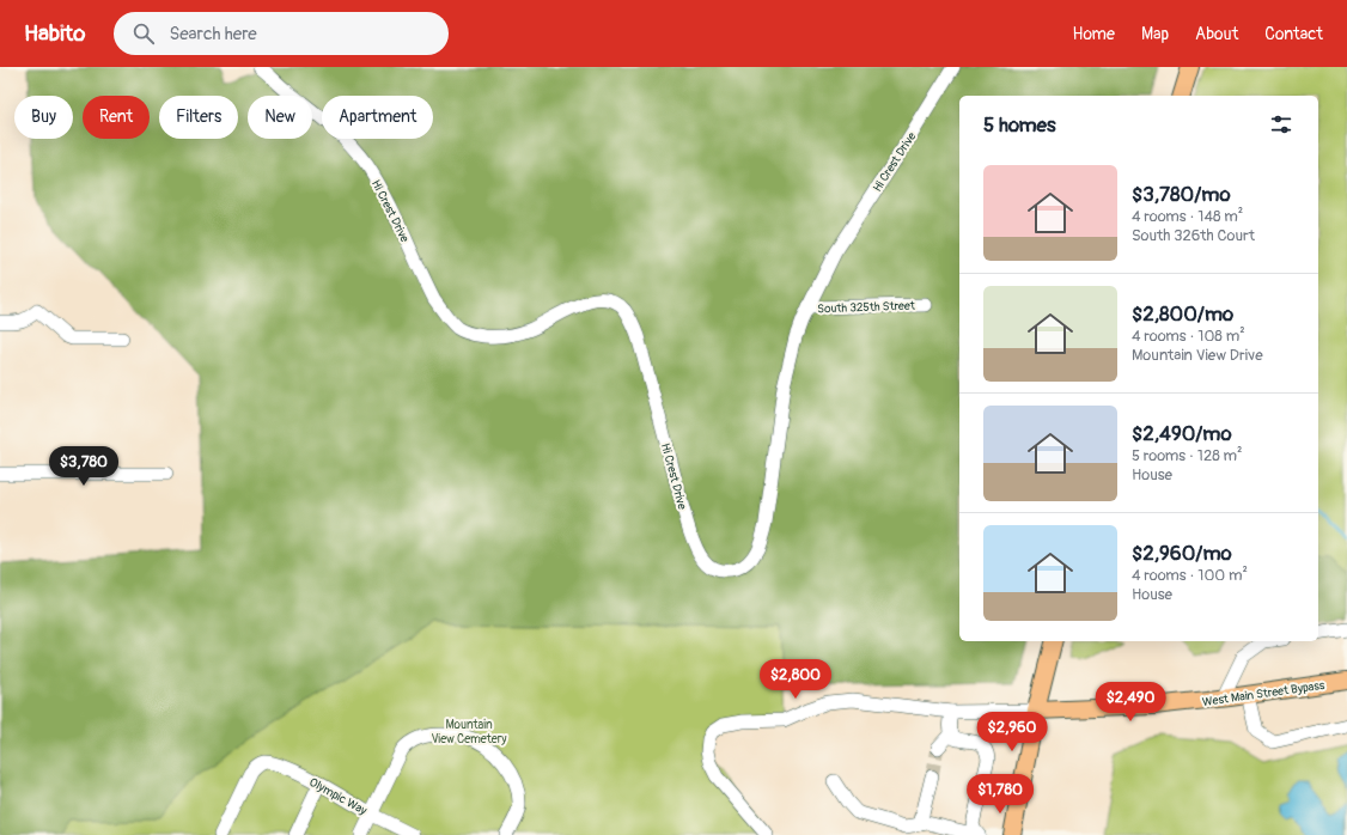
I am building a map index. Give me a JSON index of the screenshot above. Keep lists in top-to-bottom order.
{
  "streets": {
    "main road": ["West Main Street Bypass"],
    "street": ["Hi Crest Drive", "South 325th Street", "Olympic Way"]
  },
  "crossings": [
    ["Hi Crest Drive", "South 325th Street"]
  ],
  "parks": ["Mountain View Cemetery"],
  "page": {
    "header": "Habito",
    "search": "Search here",
    "nav": [
      "Home",
      "Map",
      "About",
      "Contact"
    ],
    "chip": [
      "Buy",
      "Rent",
      "Filters",
      "New",
      "Apartment"
    ],
    "heading": "5 homes",
    "list": [
      {
        "name": "$3,780/mo",
        "note": "4 rooms · 148 m² · South 326th Court"
      },
      {
        "name": "$2,800/mo",
        "note": "4 rooms · 108 m² · Mountain View Drive"
      },
      {
        "name": "$2,490/mo",
        "note": "5 rooms · 128 m² · House"
      },
      {
        "name": "$2,960/mo",
        "note": "4 rooms · 100 m² · House"
      }
    ],
    "price": [
      "$3,780",
      "$2,800",
      "$2,490",
      "$2,960",
      "$1,780"
    ]
  }
}
